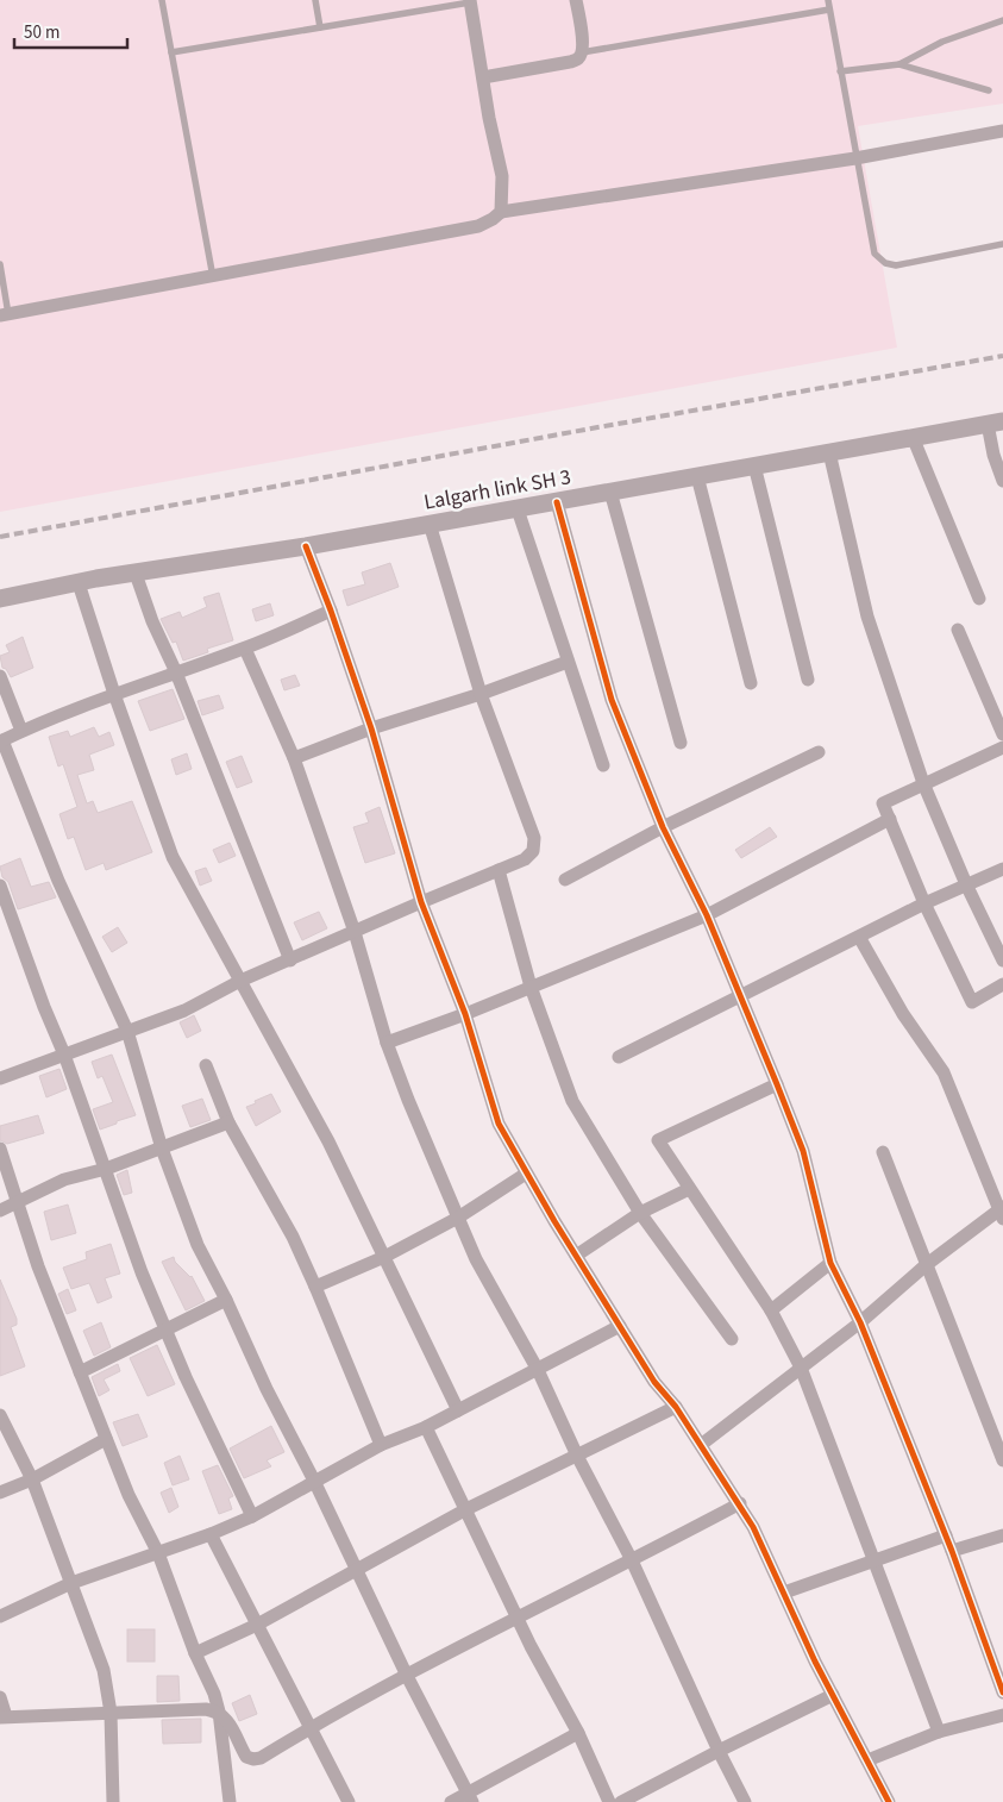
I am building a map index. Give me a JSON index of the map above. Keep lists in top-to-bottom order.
{
  "streets": {
    "street": ["Lalgarh link SH 3"]
  },
  "scale_bar": "50 m"
}
